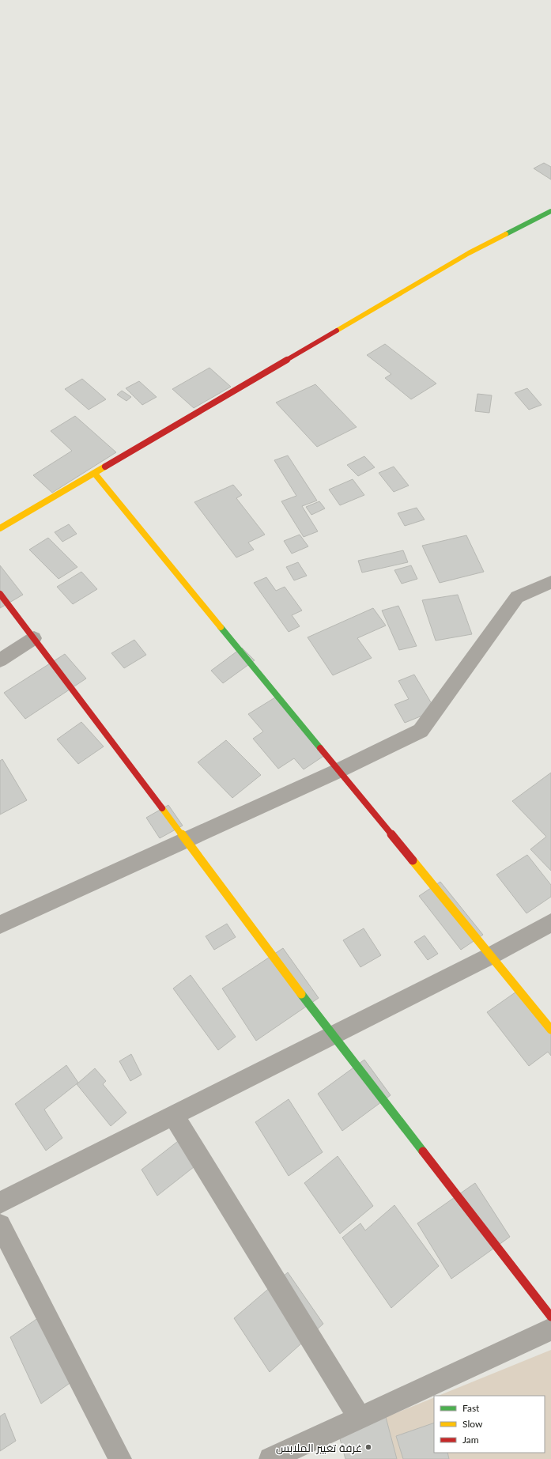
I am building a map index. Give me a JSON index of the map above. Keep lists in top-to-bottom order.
{
  "places": ["غرفة تغيير الملابس"],
  "legend": ["Fast", "Slow", "Jam"]
}
